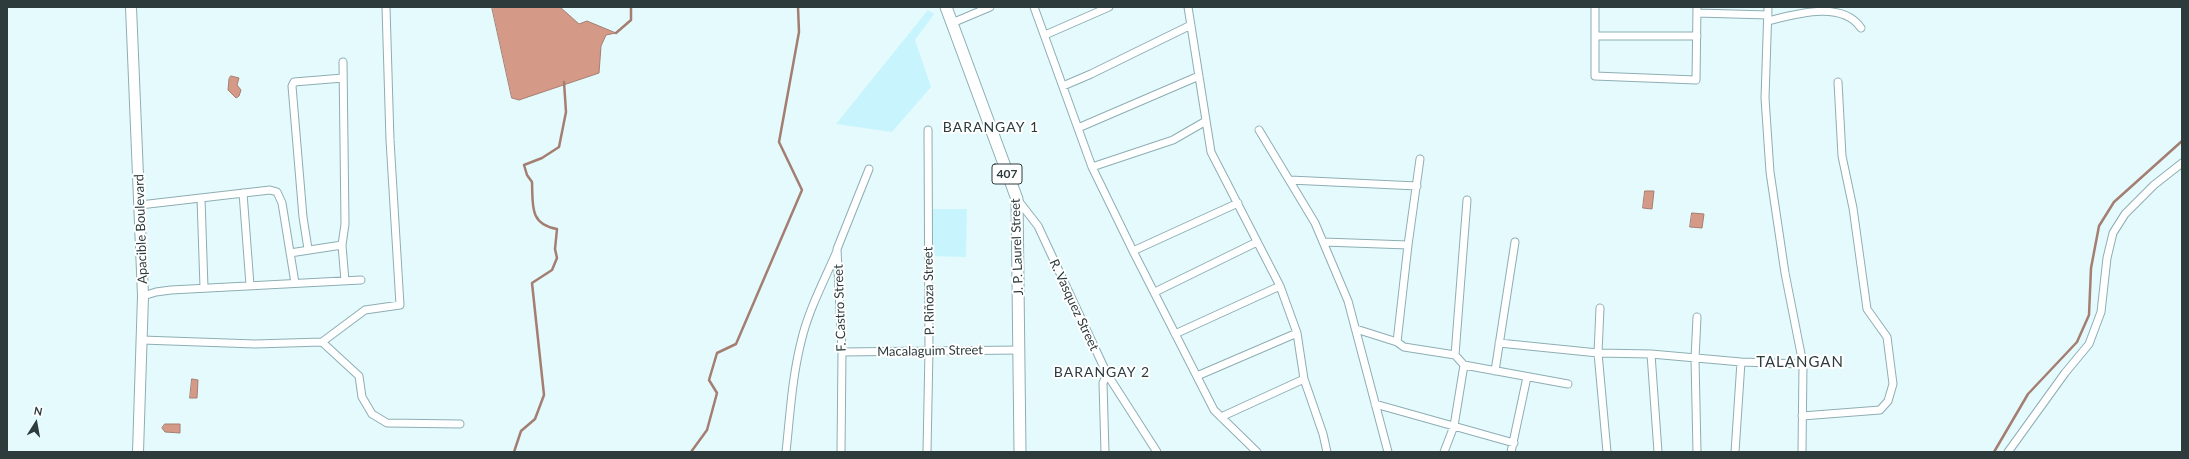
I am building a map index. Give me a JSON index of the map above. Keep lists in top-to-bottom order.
{
  "streets": {
    "main road": ["407", "J. P. Laurel Street"],
    "street": [
      "Apacible Boulevard",
      "P. Riñoza Street",
      "R. Vasquez Street",
      "F. Castro Street",
      "Macalaguim Street"
    ]
  },
  "crossings": [
    ["J. P. Laurel Street", "R. Vasquez Street"],
    ["J. P. Laurel Street", "Macalaguim Street"],
    ["P. Riñoza Street", "Macalaguim Street"],
    ["F. Castro Street", "Macalaguim Street"]
  ],
  "districts": ["BARANGAY 1", "TALANGAN", "BARANGAY 2"],
  "north": "top"
}
